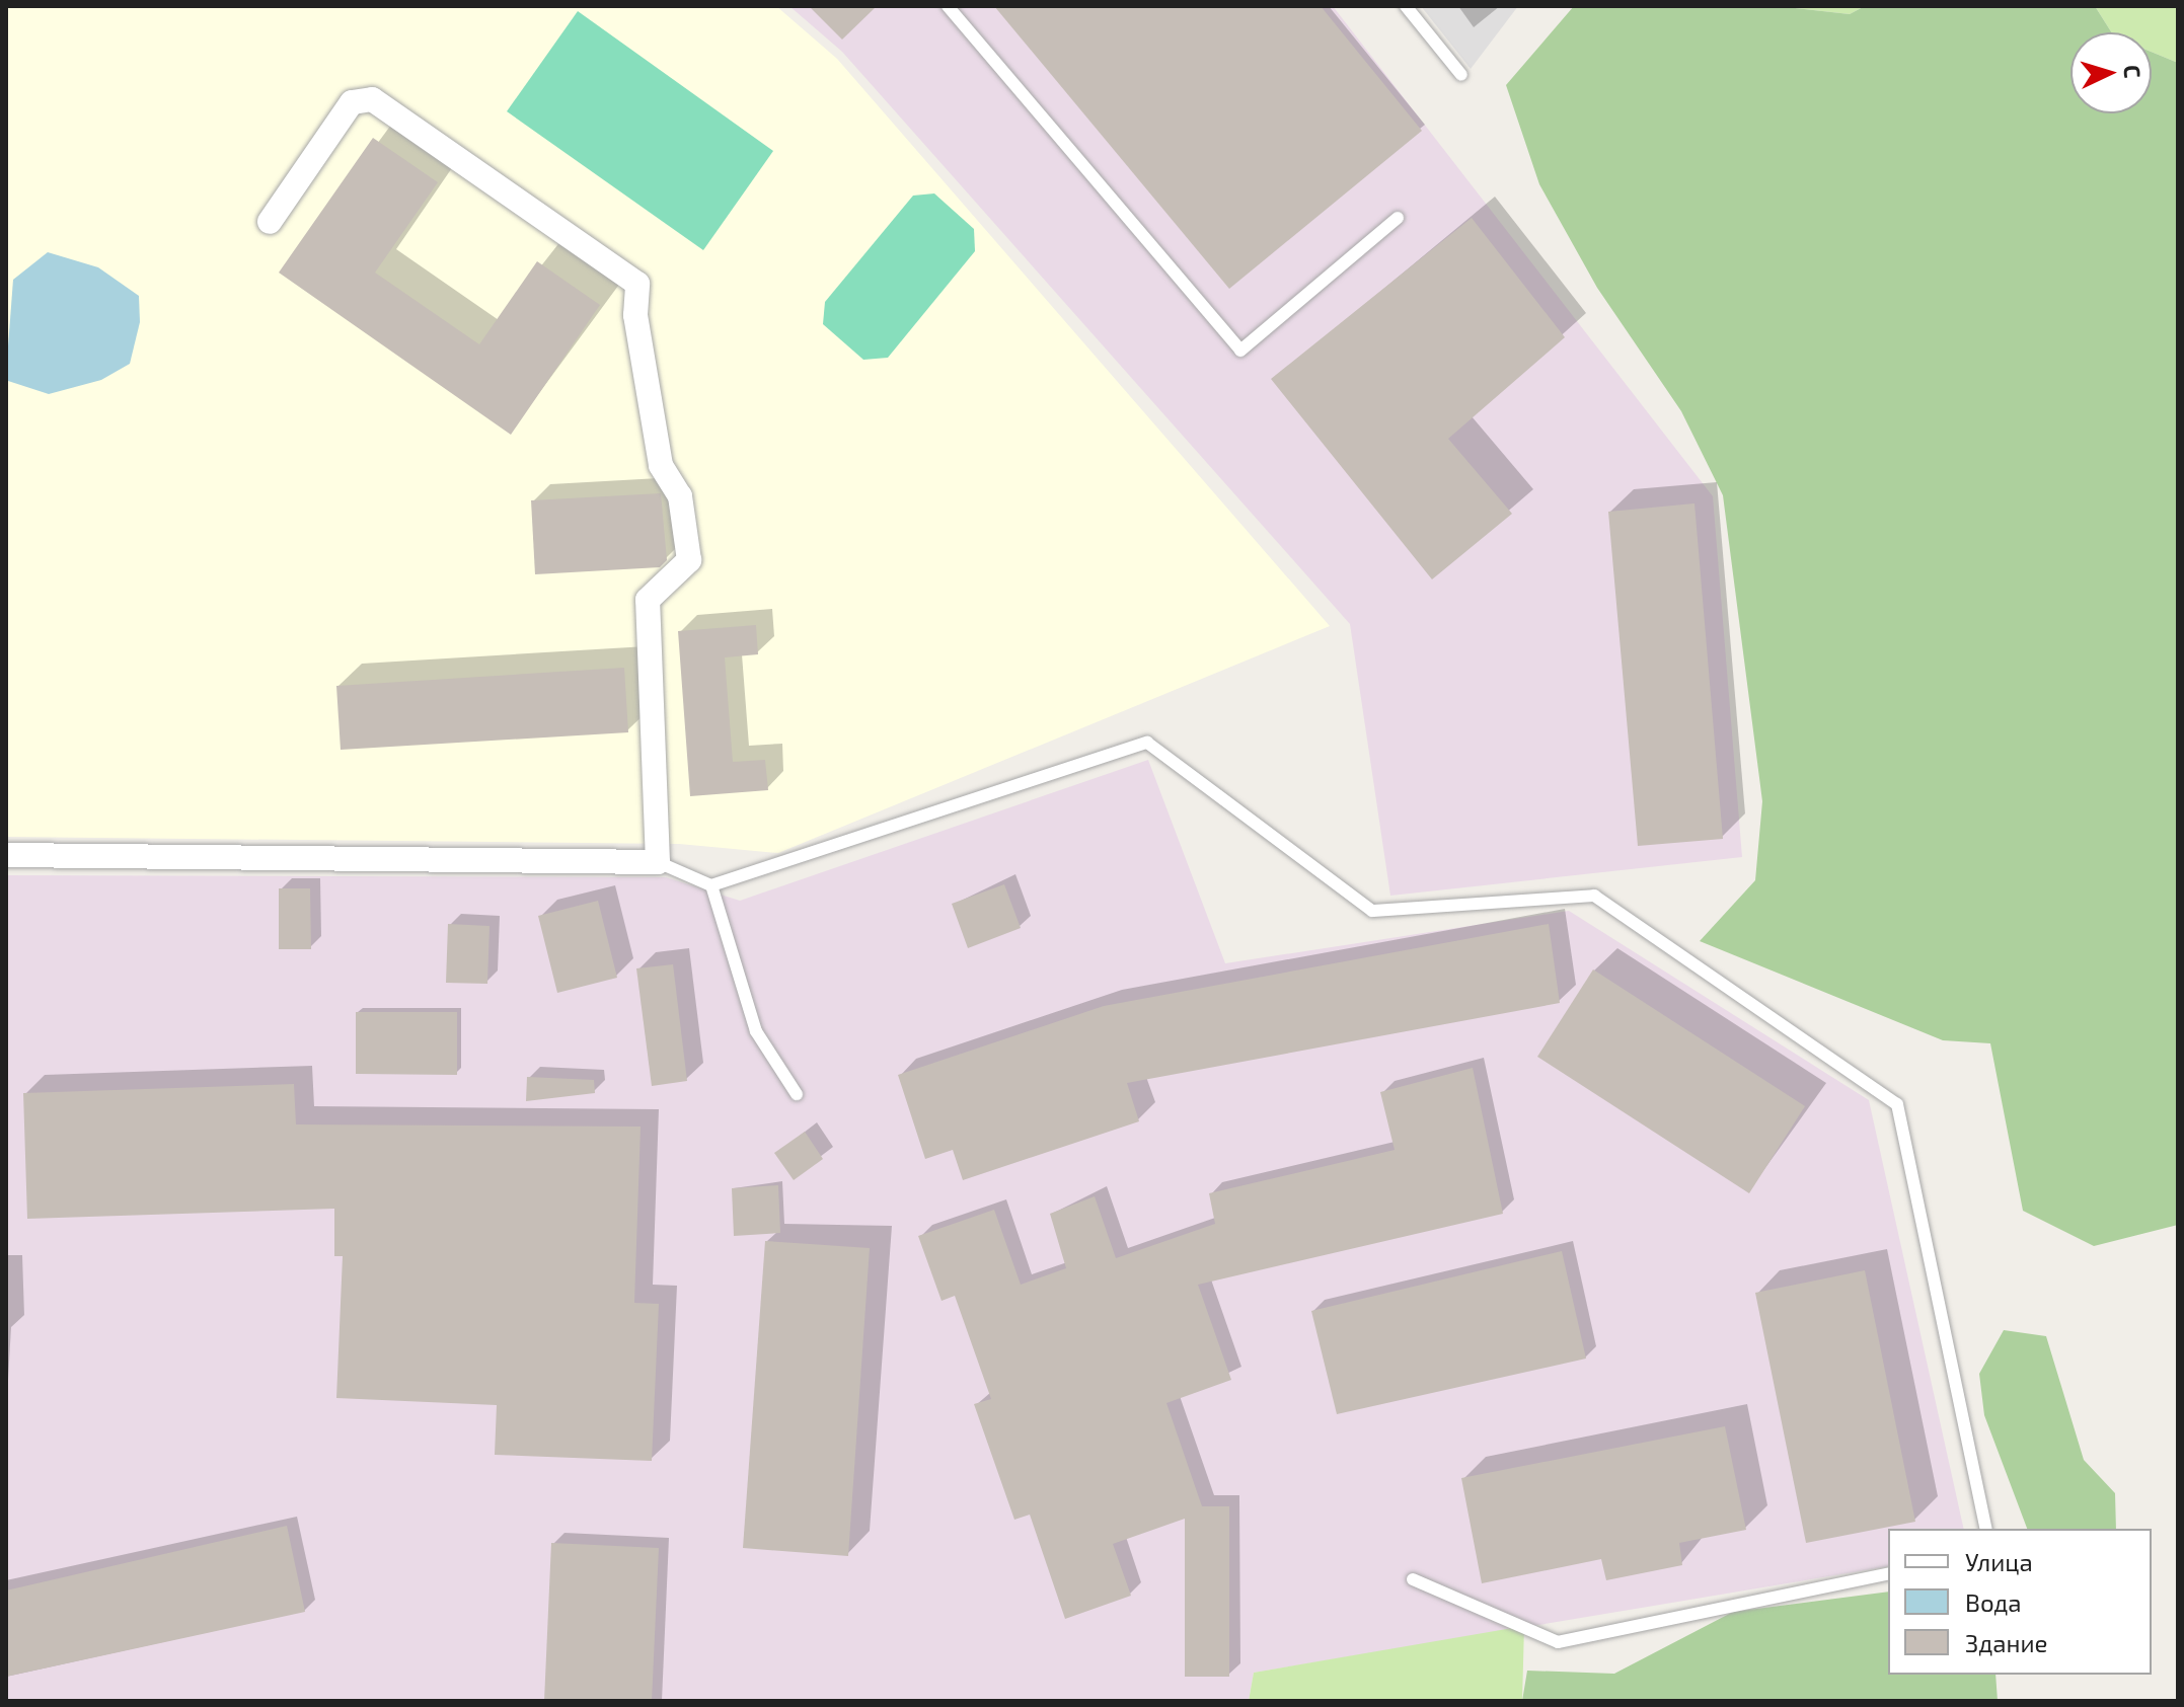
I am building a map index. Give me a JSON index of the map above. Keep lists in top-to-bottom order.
{
  "legend": ["Улица", "Вода", "Здание"],
  "north": "right"
}
